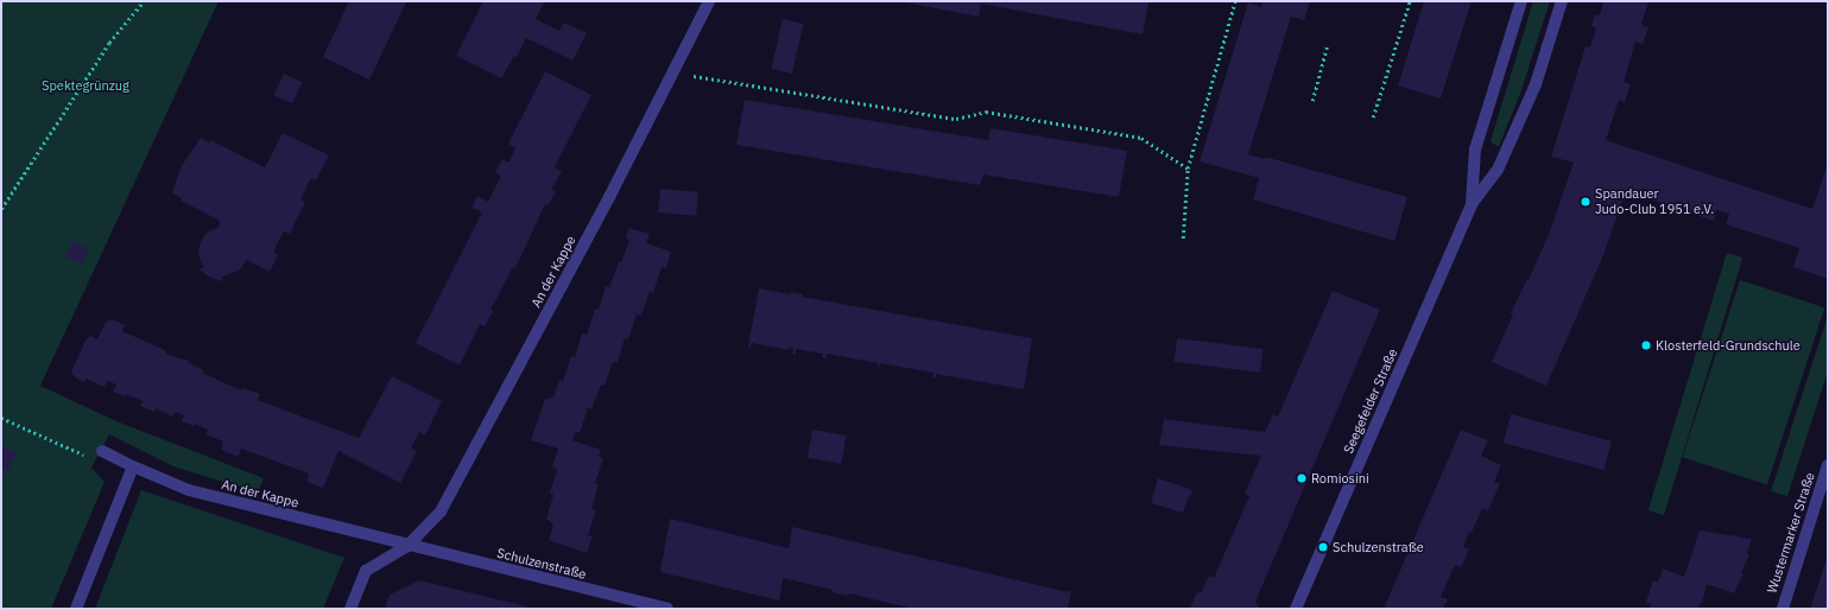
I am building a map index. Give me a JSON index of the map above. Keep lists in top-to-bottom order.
{
  "streets": {
    "street": [
      "An der Kappe",
      "Seegefelder Straße",
      "Wustermarker Straße",
      "Schulzenstraße"
    ]
  },
  "crossings": [
    ["An der Kappe", "Schulzenstraße"]
  ],
  "parks": ["Spektegrünzug"],
  "places": [
    "Spandauer Judo-Club 1951 e.V.",
    "Klosterfeld-Grundschule",
    "Romiosini",
    "Schulzenstraße"
  ]
}
